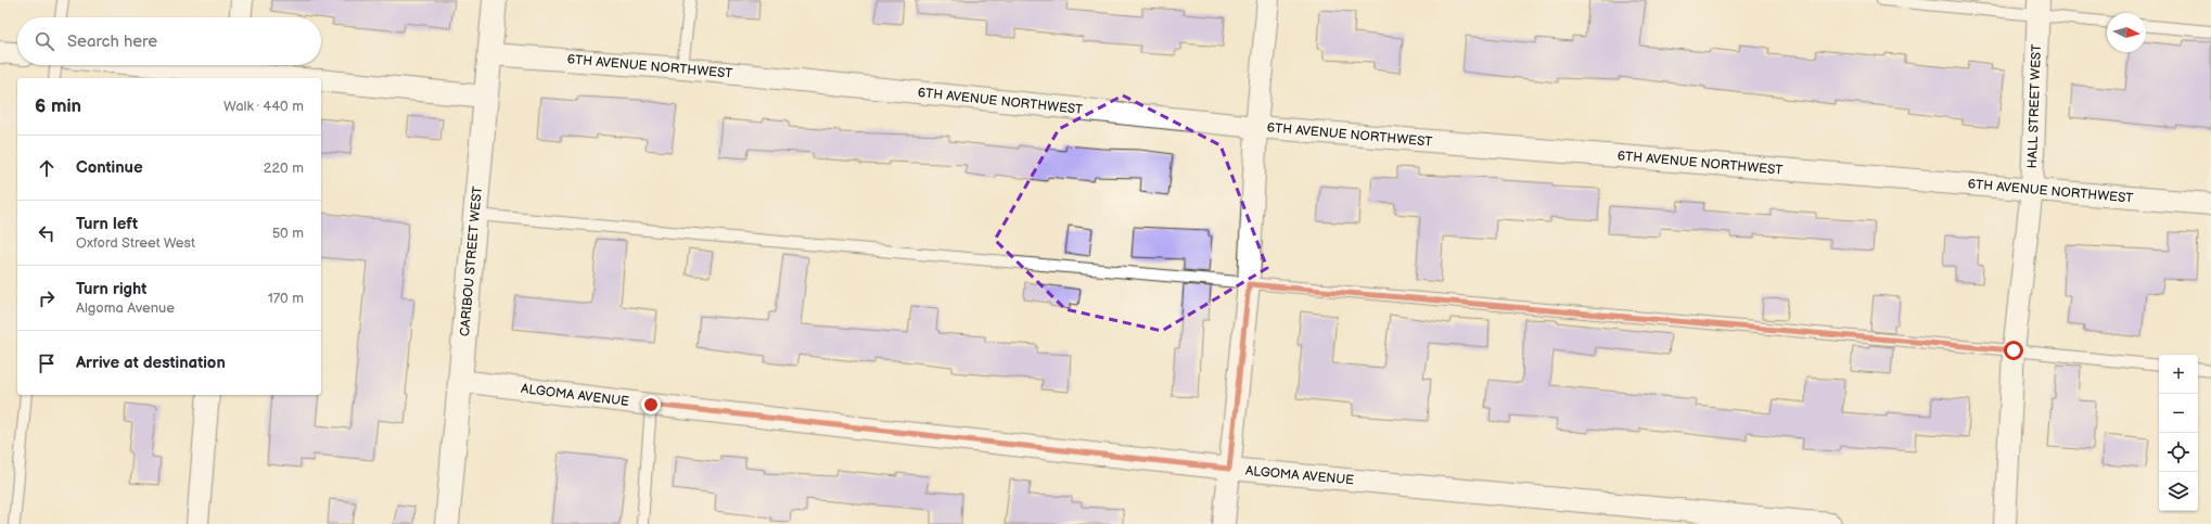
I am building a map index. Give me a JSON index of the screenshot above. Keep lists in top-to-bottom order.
{
  "streets": {
    "street": [
      "6TH AVENUE NORTHWEST",
      "HALL STREET WEST",
      "CARIBOU STREET WEST",
      "ALGOMA AVENUE"
    ]
  },
  "crossings": [
    ["6TH AVENUE NORTHWEST", "HALL STREET WEST"],
    ["6TH AVENUE NORTHWEST", "CARIBOU STREET WEST"],
    ["CARIBOU STREET WEST", "ALGOMA AVENUE"]
  ],
  "north": "right",
  "page": {
    "search": "Search here",
    "heading": ["6 min", "Walk · 440 m"],
    "list": [
      ["Continue", "220 m"],
      ["Turn left", "Oxford Street West", "50 m"],
      ["Turn right", "Algoma Avenue", "170 m"],
      "Arrive at destination"
    ],
    "map_buttons": ["+", "−"]
  }
}
